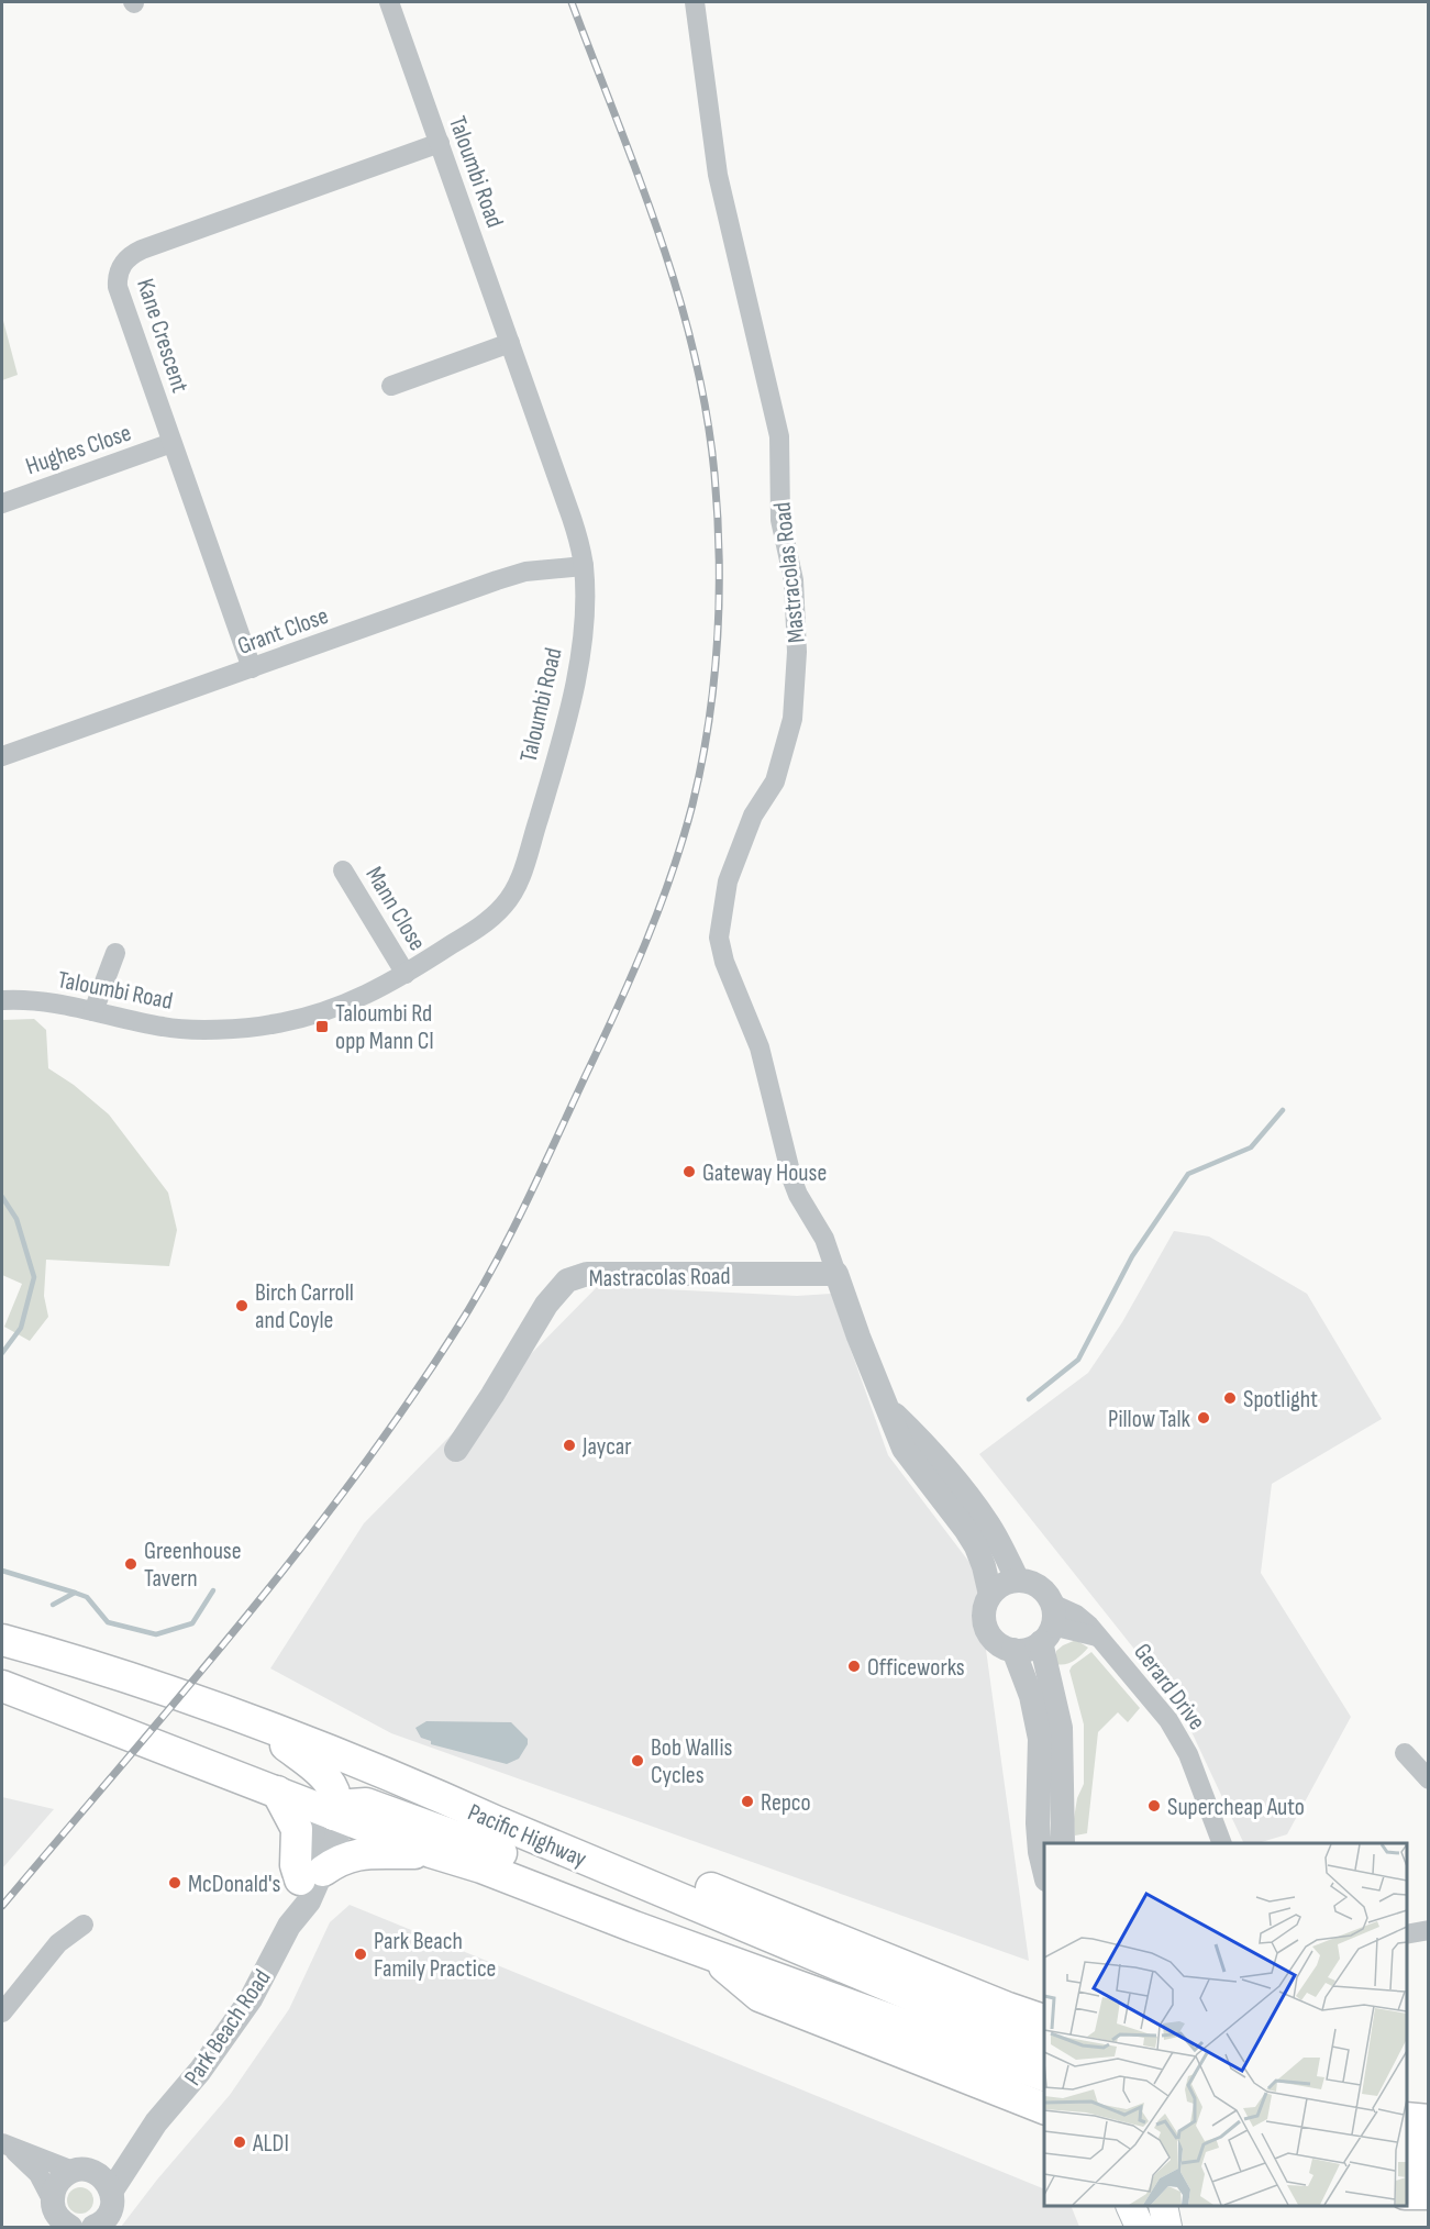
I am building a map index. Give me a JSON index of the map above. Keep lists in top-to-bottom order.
{
  "streets": {
    "highway": ["Pacific Highway"],
    "street": [
      "Taloumbi Road",
      "Kane Crescent",
      "Hughes Close",
      "Mastracolas Road",
      "Grant Close",
      "Mann Close",
      "Gerard Drive",
      "Park Beach Road"
    ]
  },
  "crossings": [
    ["Taloumbi Road", "Kane Crescent"],
    ["Taloumbi Road", "Grant Close"],
    ["Taloumbi Road", "Mann Close"],
    ["Kane Crescent", "Hughes Close"],
    ["Kane Crescent", "Grant Close"],
    ["Mastracolas Road", "Gerard Drive"],
    ["Pacific Highway", "Park Beach Road"]
  ],
  "places": {
    "transit": ["Taloumbi Rd opp Mann Cl"],
    "other": [
      "Gateway House",
      "Birch Carroll and Coyle",
      "Spotlight",
      "Pillow Talk",
      "Jaycar",
      "Greenhouse Tavern",
      "Officeworks",
      "Bob Wallis Cycles",
      "Repco",
      "Supercheap Auto",
      "McDonald's",
      "Park Beach Family Practice",
      "ALDI"
    ]
  }
}
